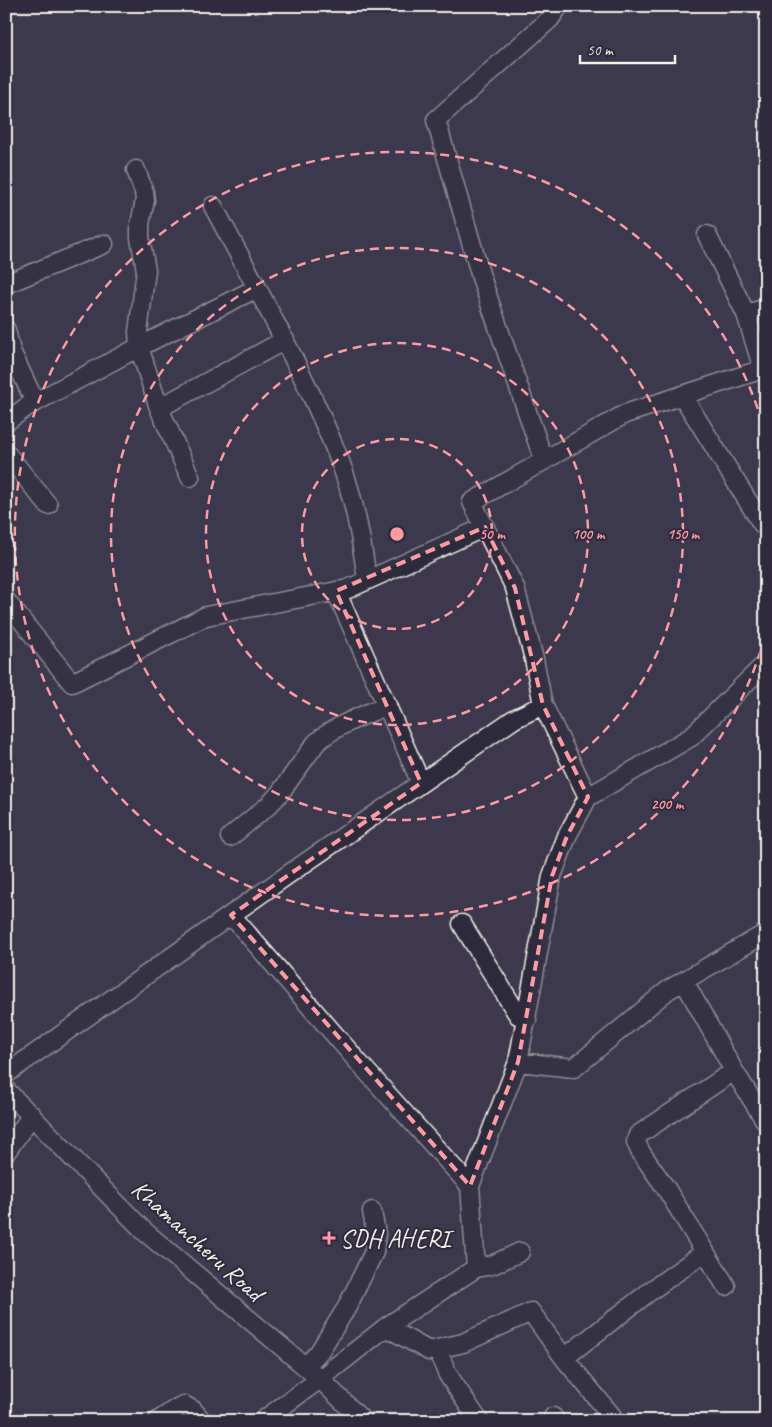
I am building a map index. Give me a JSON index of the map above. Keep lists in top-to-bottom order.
{
  "streets": {
    "street": ["Khamancheru Road"]
  },
  "places": {
    "health": ["SDH AHERI"]
  },
  "scale_bar": "50 m",
  "rings": [
    "50 m",
    "100 m",
    "150 m",
    "200 m"
  ]
}
